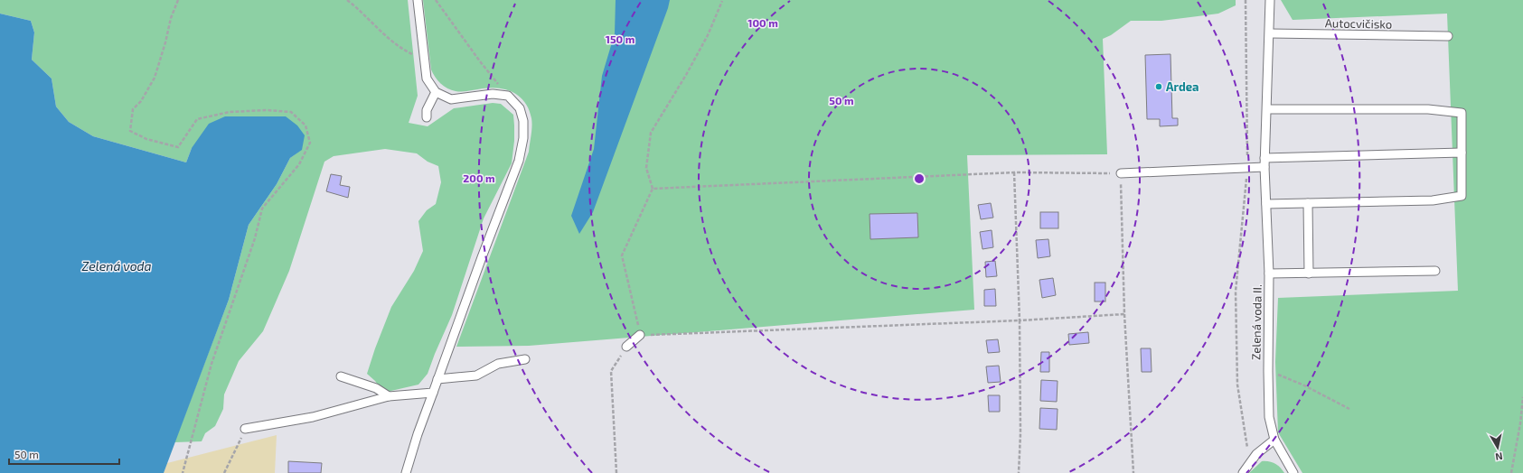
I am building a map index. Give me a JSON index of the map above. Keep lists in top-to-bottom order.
{
  "streets": {
    "lane": ["Autocvičisko", "Zelená voda II."]
  },
  "crossings": [
    ["Autocvičisko", "Zelená voda II."]
  ],
  "water": ["Zelená voda"],
  "places": ["Ardea"],
  "scale_bar": "50 m",
  "north": "bottom",
  "rings": [
    "100 m",
    "150 m",
    "50 m",
    "200 m"
  ]
}
